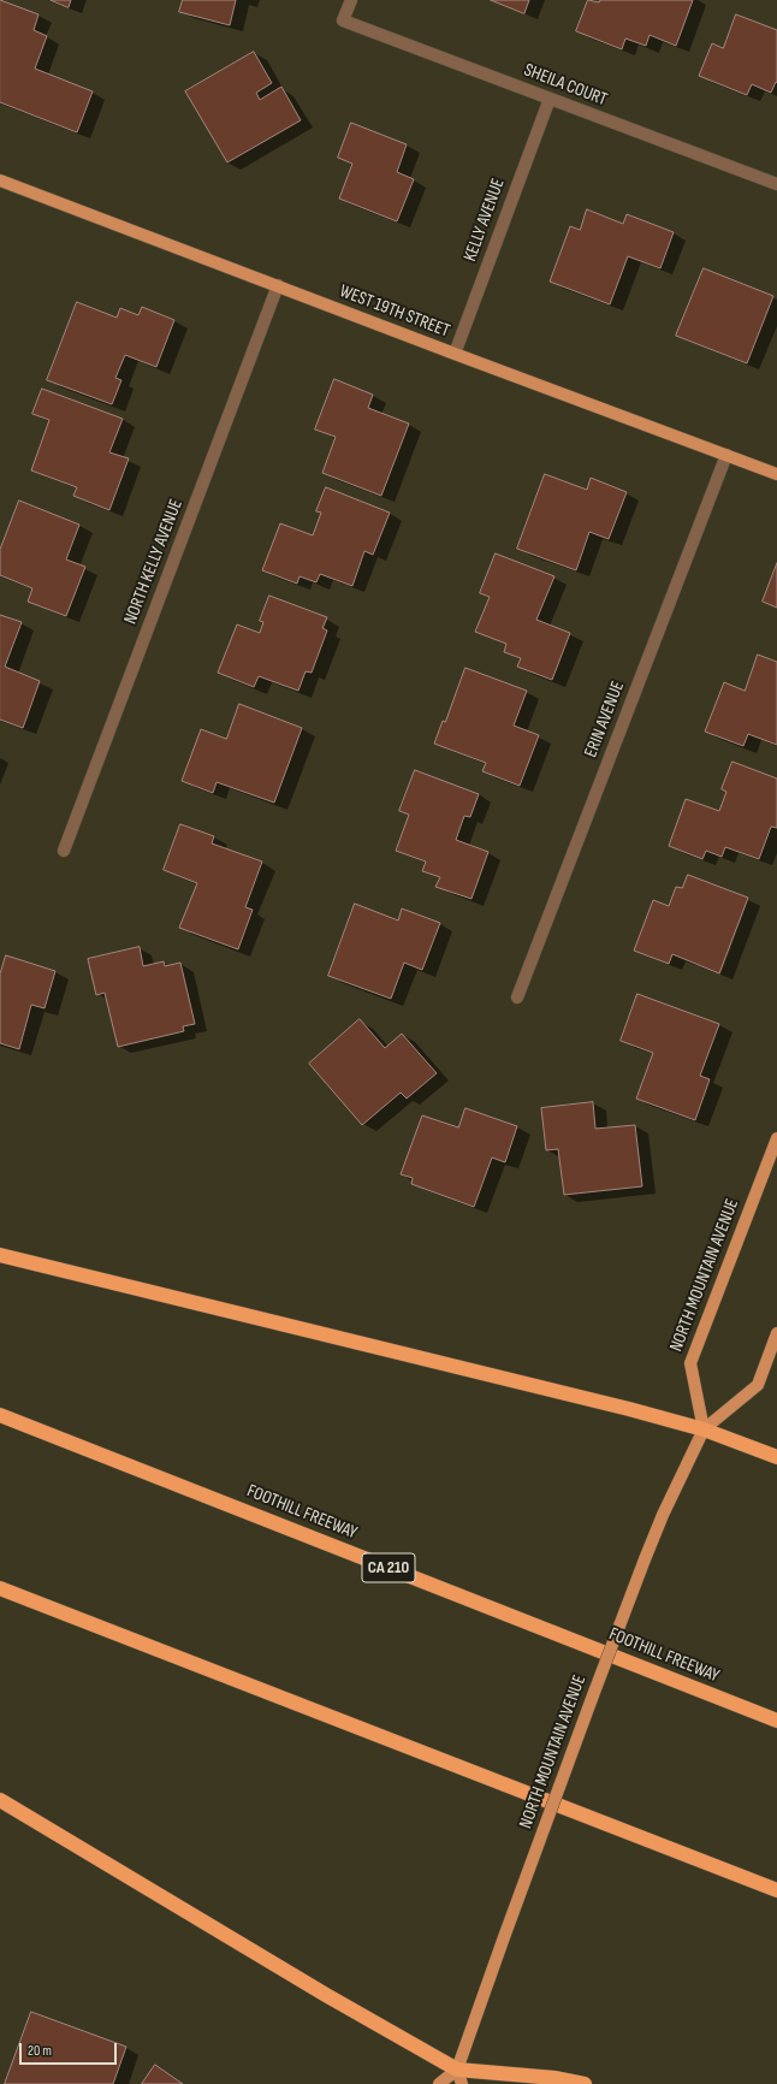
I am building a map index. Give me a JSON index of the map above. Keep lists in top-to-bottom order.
{
  "streets": {
    "highway": ["FOOTHILL FREEWAY", "CA 210"],
    "main road": ["WEST 19TH STREET", "NORTH MOUNTAIN AVENUE"],
    "street": [
      "SHEILA COURT",
      "KELLY AVENUE",
      "NORTH KELLY AVENUE",
      "ERIN AVENUE"
    ]
  },
  "crossings": [
    ["SHEILA COURT", "KELLY AVENUE"],
    ["KELLY AVENUE", "WEST 19TH STREET"],
    ["WEST 19TH STREET", "NORTH KELLY AVENUE"],
    ["WEST 19TH STREET", "ERIN AVENUE"]
  ],
  "scale_bar": "20 m"
}
